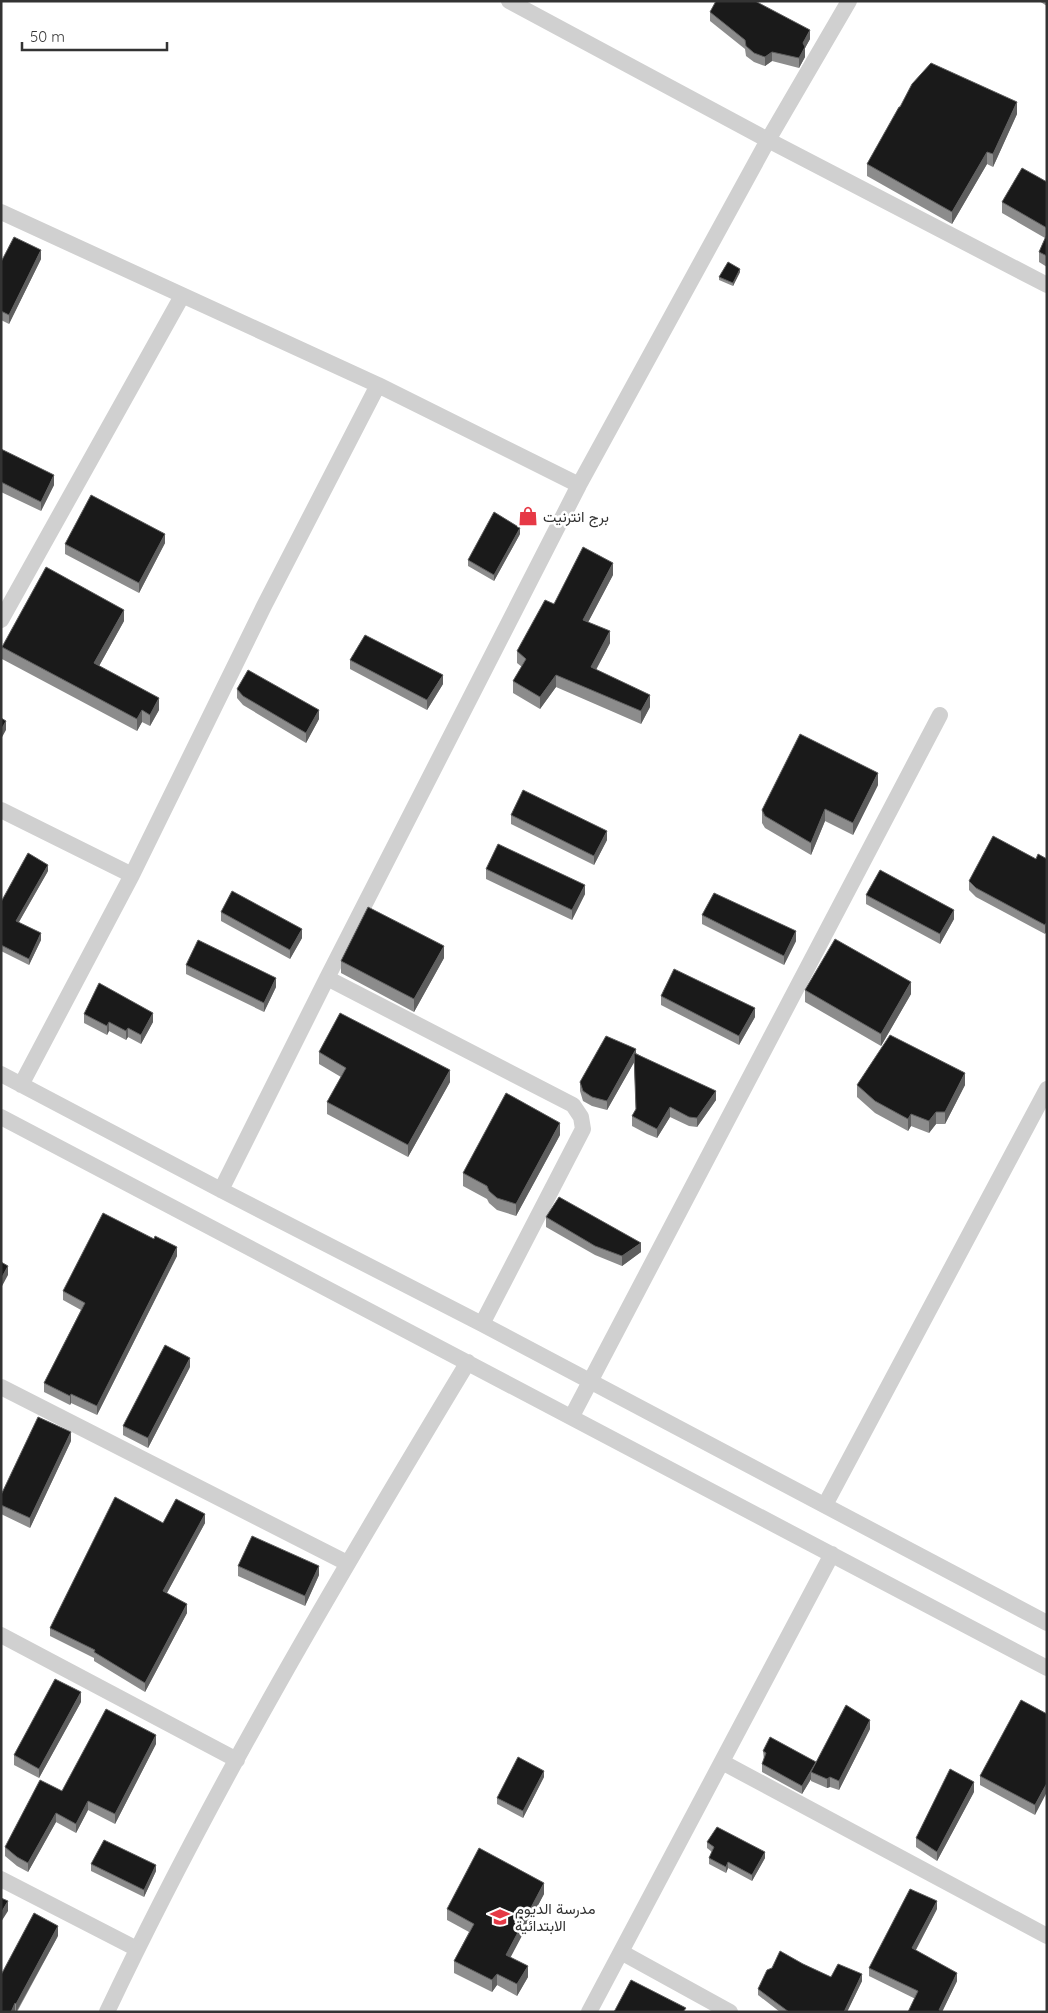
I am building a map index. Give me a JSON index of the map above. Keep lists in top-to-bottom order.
{
  "places": {
    "shop": ["برج انترنيت"],
    "school or university": ["مدرسة الديوم الابتدائية"]
  },
  "scale_bar": "50 m"
}
